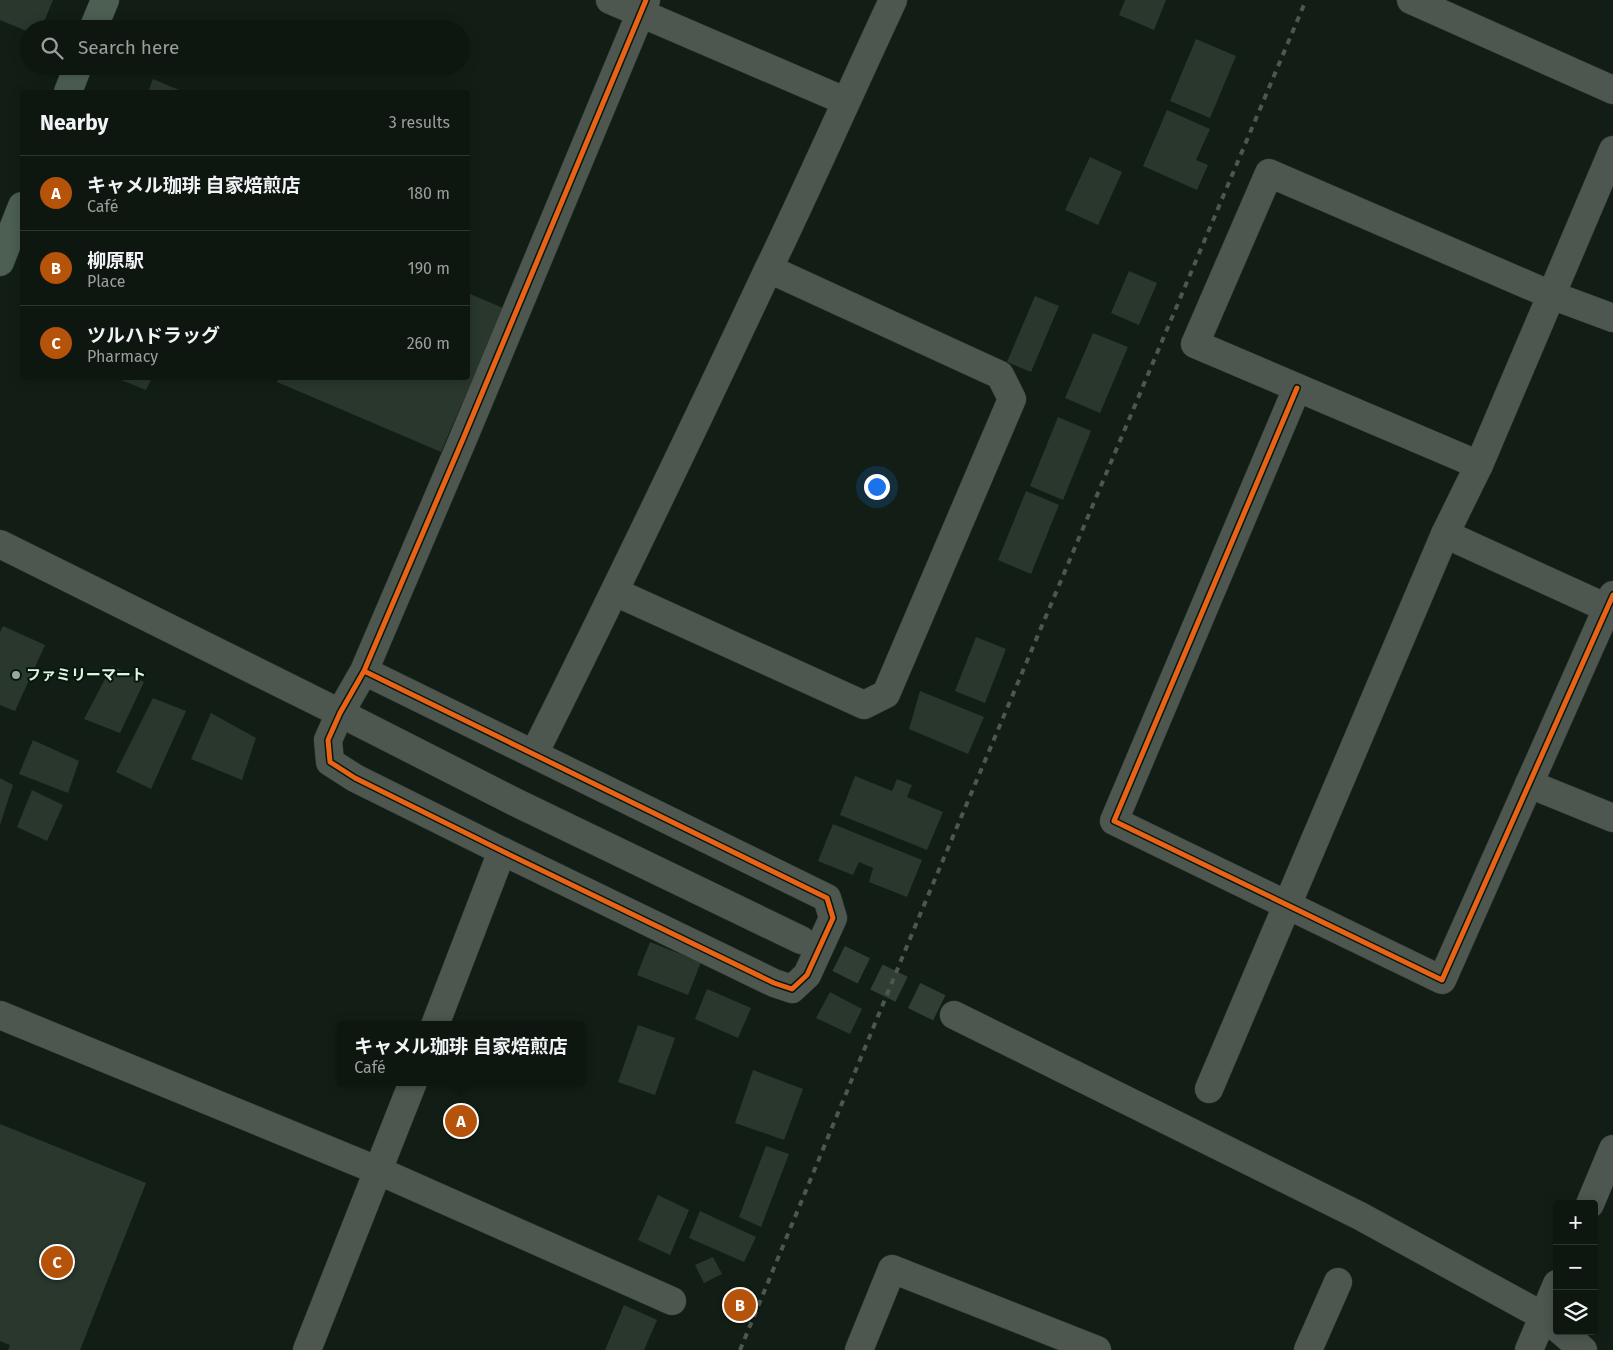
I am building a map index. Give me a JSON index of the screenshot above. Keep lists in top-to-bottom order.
{
  "places": ["ファミリーマート"],
  "page": {
    "search": "Search here",
    "heading": ["Nearby", "3 results"],
    "list": [
      {
        "mark": "A",
        "name": "キャメル珈琲 自家焙煎店",
        "note": "Café",
        "value": "180 m"
      },
      {
        "mark": "B",
        "name": "柳原駅",
        "note": "Place",
        "value": "190 m"
      },
      {
        "mark": "C",
        "name": "ツルハドラッグ",
        "note": "Pharmacy",
        "value": "260 m"
      }
    ],
    "popup": ["キャメル珈琲 自家焙煎店", "Café"],
    "pins": ["A", "C", "B"],
    "map_buttons": ["+", "−"]
  }
}
